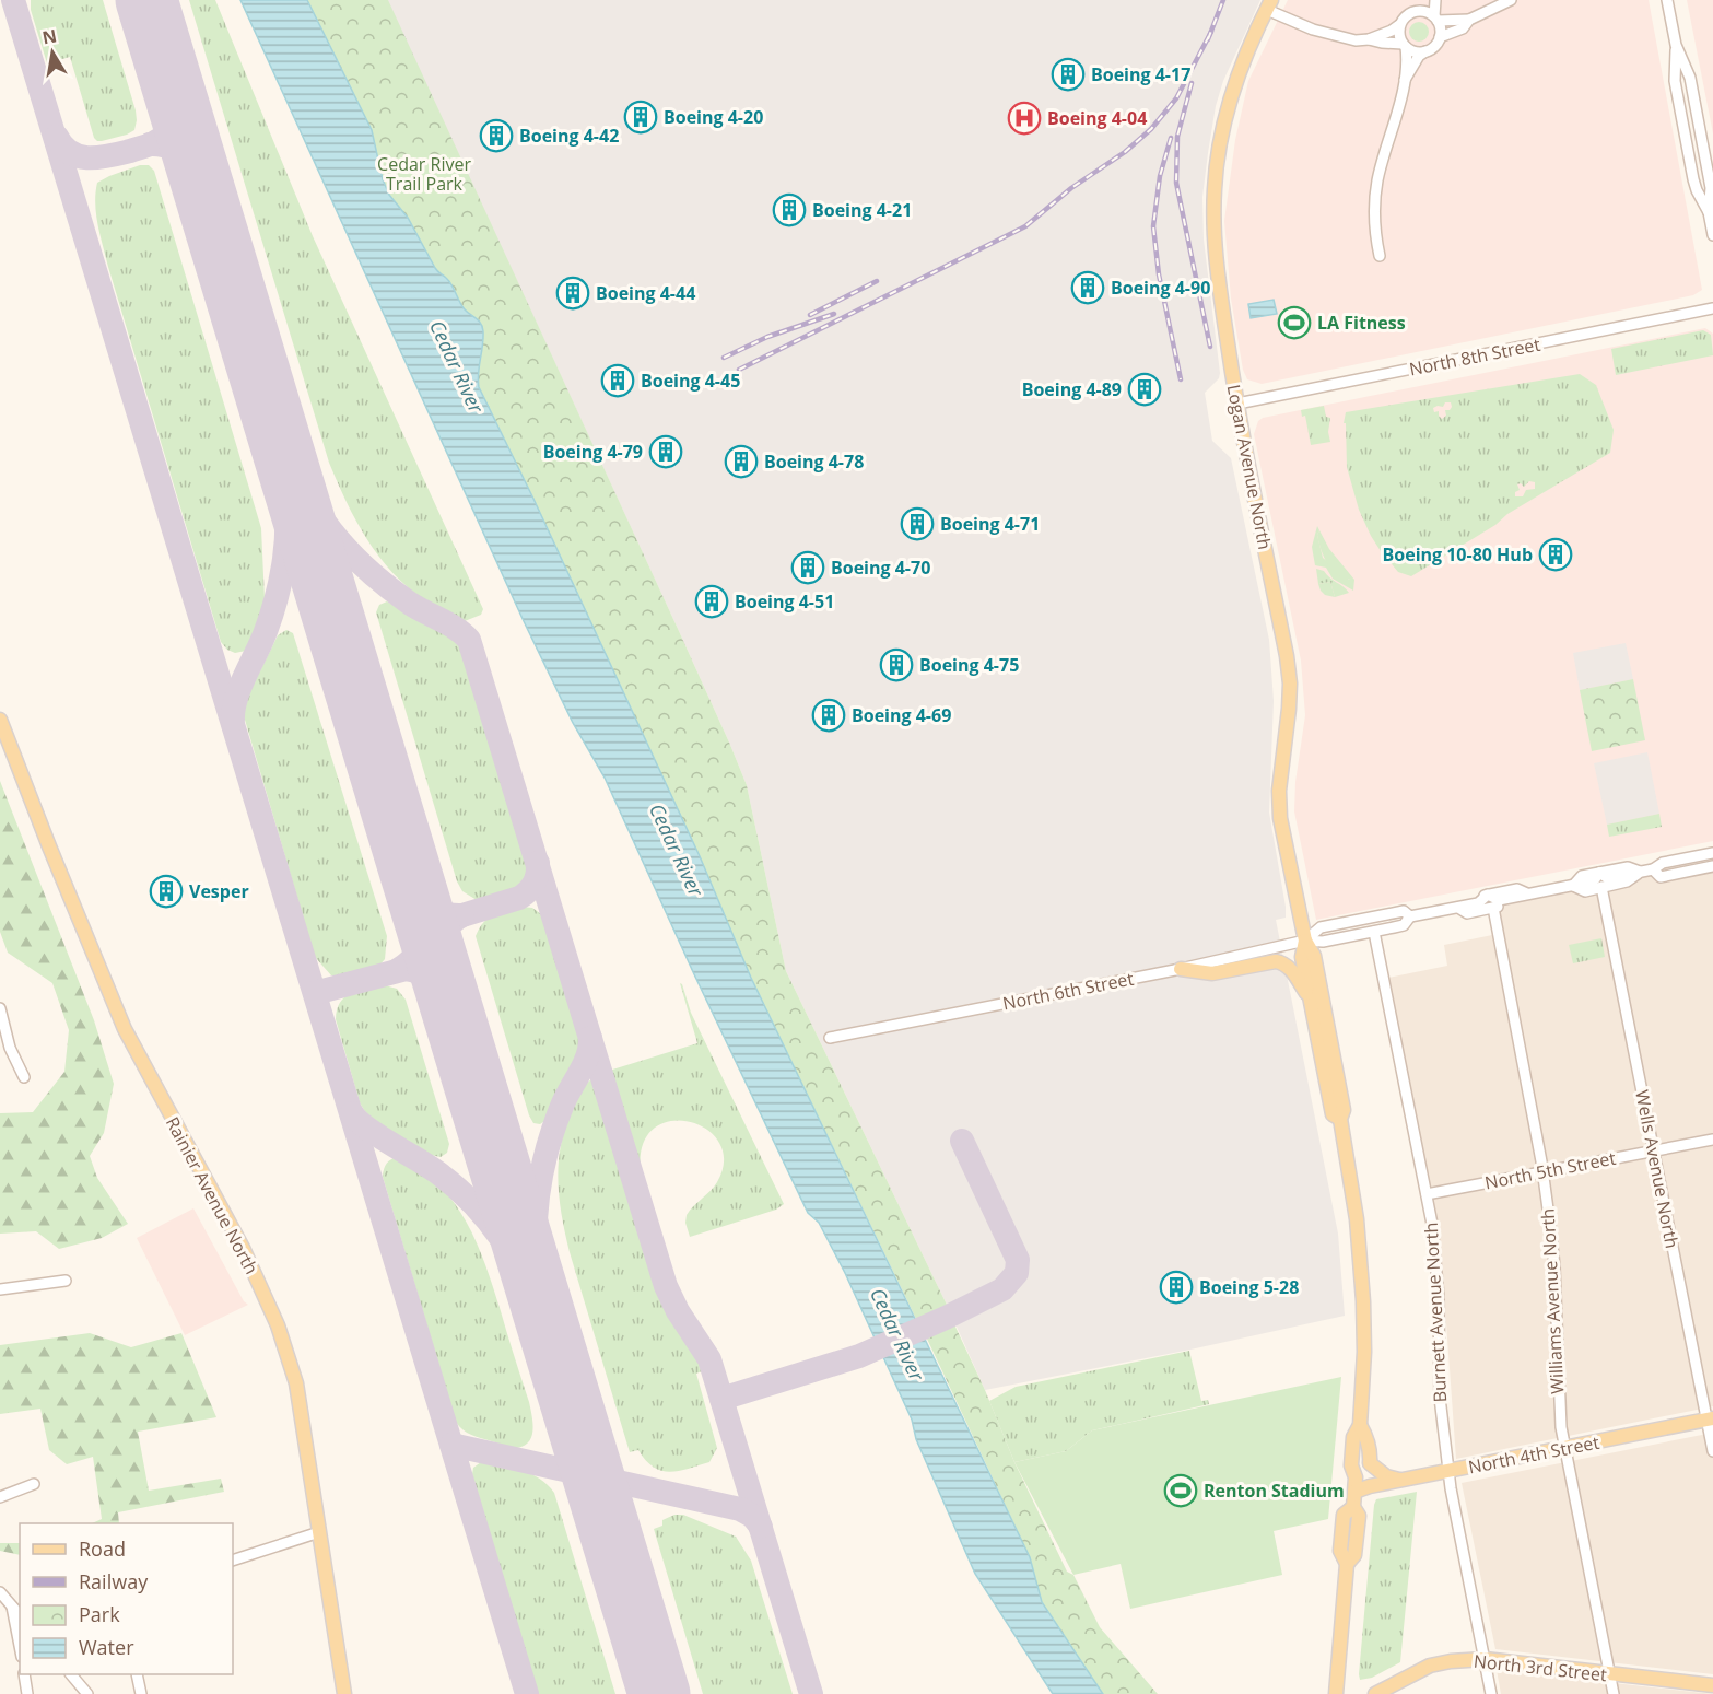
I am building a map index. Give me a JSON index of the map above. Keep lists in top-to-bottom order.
{
  "streets": {
    "main road": [
      "Logan Avenue North",
      "Rainier Avenue North",
      "North 4th Street",
      "North 3rd Street"
    ],
    "street": [
      "North 8th Street",
      "North 6th Street",
      "Wells Avenue North",
      "North 5th Street",
      "Williams Avenue North",
      "Burnett Avenue North"
    ]
  },
  "crossings": [
    ["North 8th Street", "Logan Avenue North"],
    ["Logan Avenue North", "North 6th Street"],
    ["Logan Avenue North", "North 4th Street"],
    ["North 6th Street", "Wells Avenue North"],
    ["North 6th Street", "Williams Avenue North"],
    ["North 6th Street", "Burnett Avenue North"],
    ["Wells Avenue North", "North 5th Street"],
    ["Wells Avenue North", "North 4th Street"],
    ["North 5th Street", "Williams Avenue North"],
    ["North 5th Street", "Burnett Avenue North"],
    ["Williams Avenue North", "North 4th Street"],
    ["Williams Avenue North", "North 3rd Street"],
    ["Burnett Avenue North", "North 4th Street"],
    ["Burnett Avenue North", "North 3rd Street"]
  ],
  "water": ["Cedar River"],
  "parks": ["Cedar River Trail Park"],
  "places": {
    "building": [
      "Boeing 4-17",
      "Boeing 4-20",
      "Boeing 4-42",
      "Boeing 4-21",
      "Boeing 4-90",
      "Boeing 4-44",
      "Boeing 4-45",
      "Boeing 4-89",
      "Boeing 4-79",
      "Boeing 4-78",
      "Boeing 4-71",
      "Boeing 10-80 Hub",
      "Boeing 4-70",
      "Boeing 4-51",
      "Boeing 4-75",
      "Boeing 4-69",
      "Vesper",
      "Boeing 5-28"
    ],
    "hospital": ["Boeing 4-04"],
    "sports": ["LA Fitness", "Renton Stadium"]
  },
  "legend": [
    "Road",
    "Railway",
    "Park",
    "Water"
  ],
  "north": "top"
}
